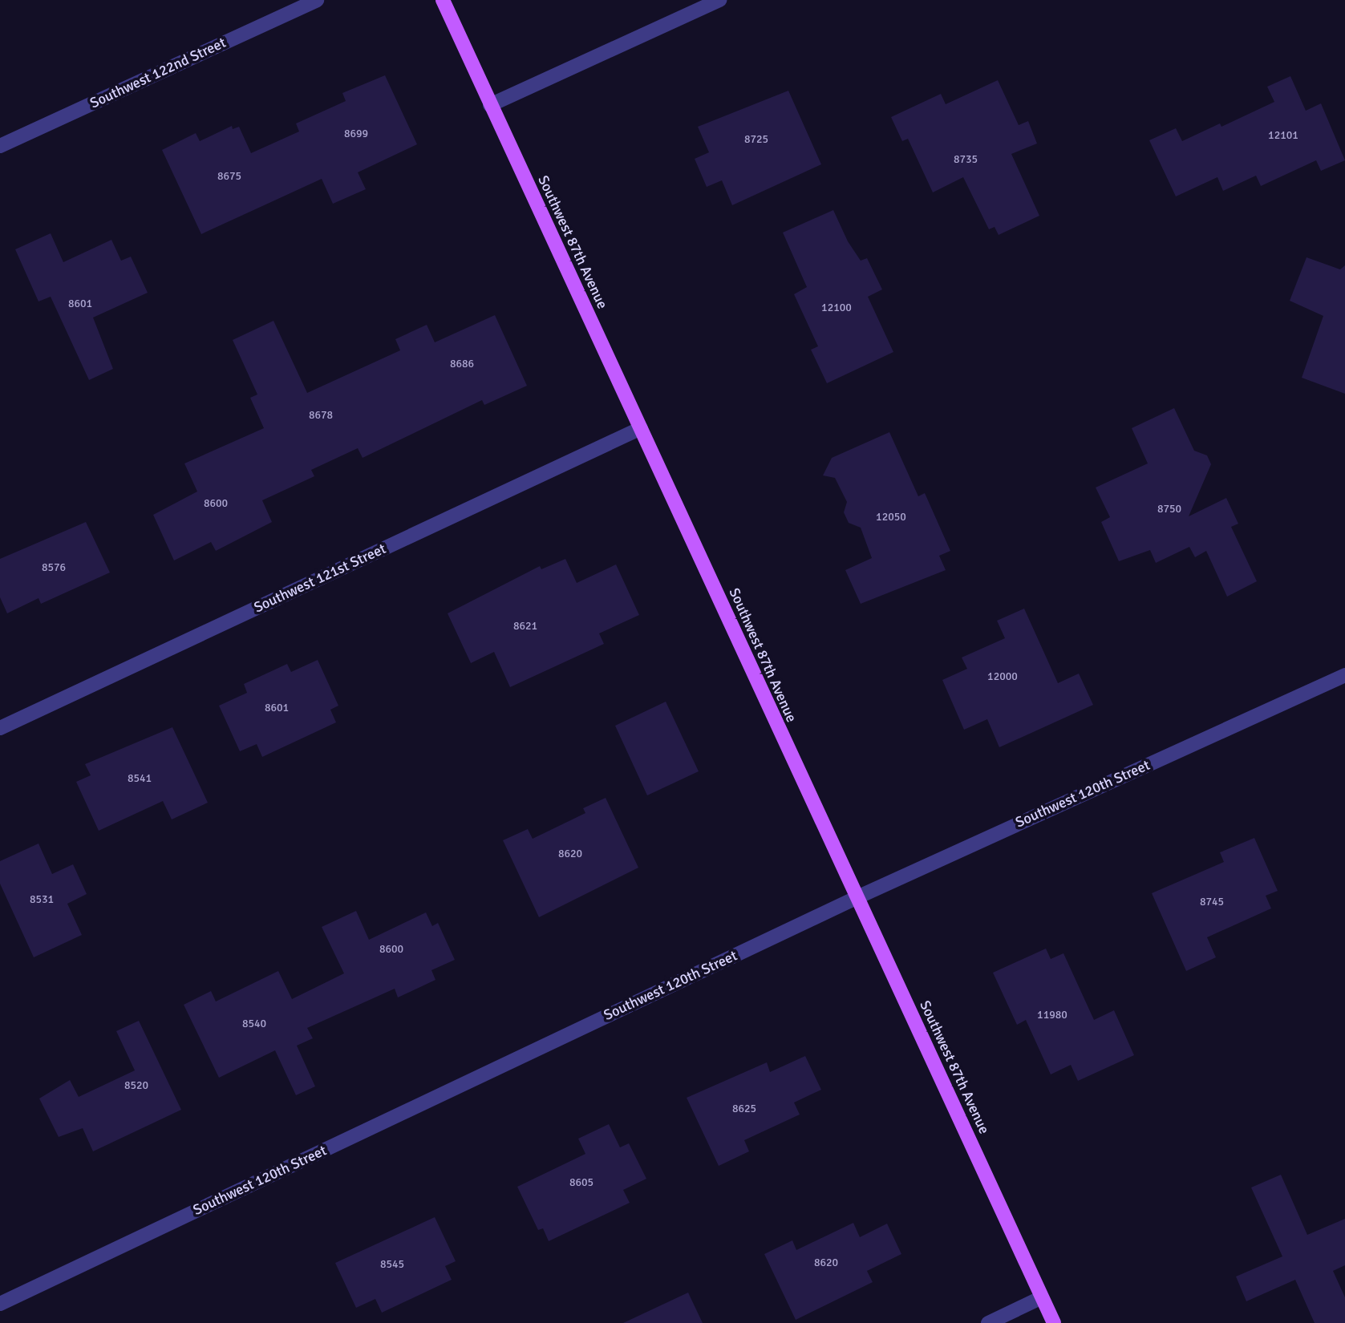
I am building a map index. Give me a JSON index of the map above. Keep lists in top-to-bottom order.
{
  "streets": {
    "main road": ["Southwest 87th Avenue"],
    "street": ["Southwest 122nd Street", "Southwest 121st Street", "Southwest 120th Street"]
  },
  "crossings": [
    ["Southwest 87th Avenue", "Southwest 121st Street"],
    ["Southwest 87th Avenue", "Southwest 120th Street"]
  ],
  "house_numbers": [
    "8699",
    "12101",
    "8725",
    "8735",
    "8675",
    "8601",
    "12100",
    "8686",
    "8678",
    "8600",
    "8750",
    "12050",
    "8576",
    "8621",
    "12000",
    "8601",
    "8541",
    "8620",
    "8531",
    "8745",
    "8600",
    "11980",
    "8540",
    "8520",
    "8625",
    "8605",
    "8620",
    "8545"
  ]
}
